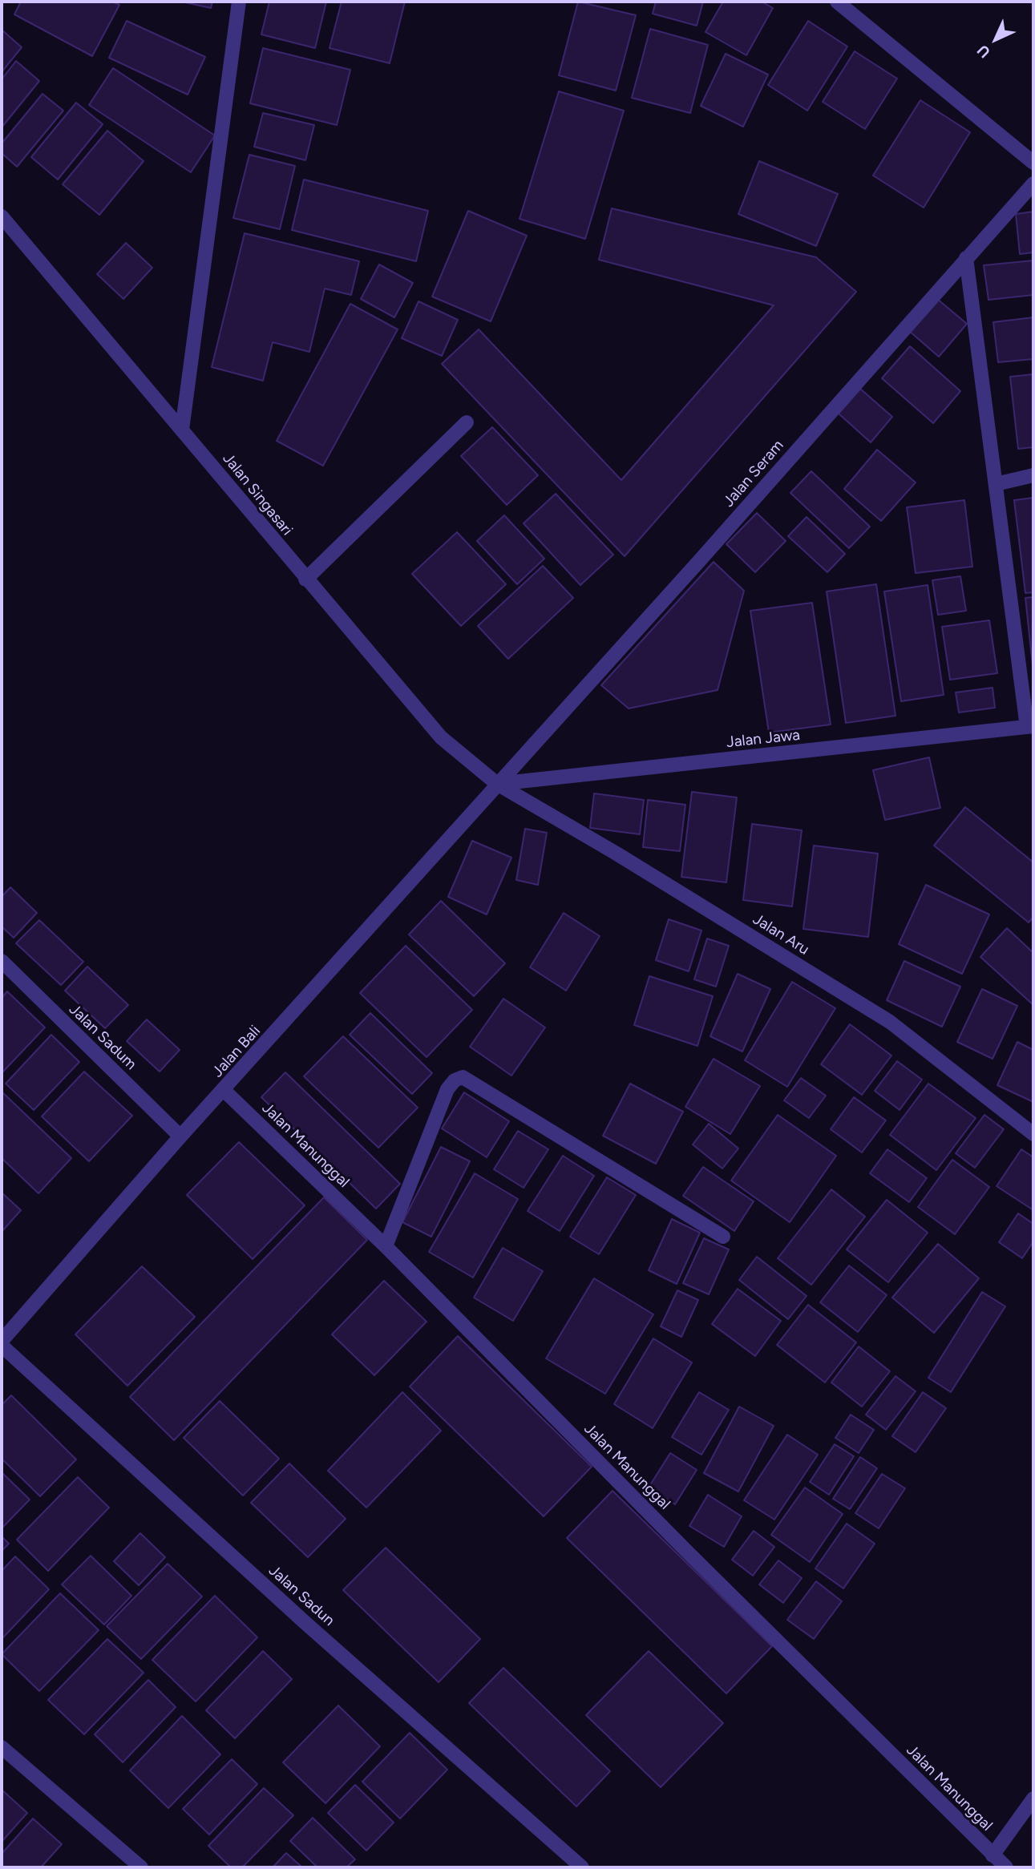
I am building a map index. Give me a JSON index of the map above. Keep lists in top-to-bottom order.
{
  "streets": {
    "street": [
      "Jalan Seram",
      "Jalan Singasari",
      "Jalan Jawa",
      "Jalan Aru",
      "Jalan Sadum",
      "Jalan Bali",
      "Jalan Manunggal",
      "Jalan Sadun"
    ]
  },
  "crossings": [
    ["Jalan Seram", "Jalan Singasari"],
    ["Jalan Seram", "Jalan Jawa"],
    ["Jalan Seram", "Jalan Aru"],
    ["Jalan Seram", "Jalan Bali"],
    ["Jalan Singasari", "Jalan Jawa"],
    ["Jalan Singasari", "Jalan Aru"],
    ["Jalan Singasari", "Jalan Bali"],
    ["Jalan Jawa", "Jalan Aru"],
    ["Jalan Jawa", "Jalan Bali"],
    ["Jalan Aru", "Jalan Bali"],
    ["Jalan Sadum", "Jalan Bali"],
    ["Jalan Bali", "Jalan Manunggal"]
  ],
  "north": "bottom left"
}
